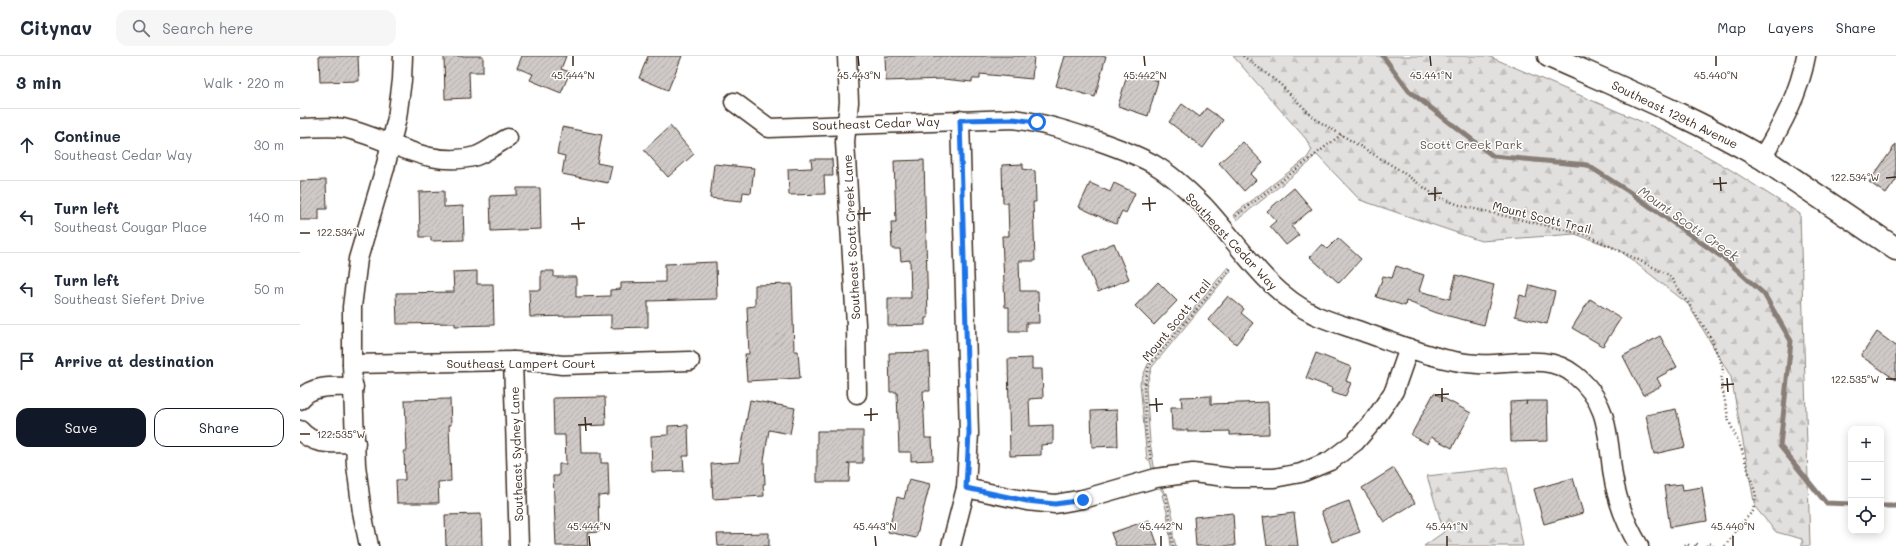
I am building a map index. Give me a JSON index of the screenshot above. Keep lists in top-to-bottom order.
{
  "streets": {
    "main road": ["Southeast 129th Avenue"],
    "street": [
      "Southeast Cedar Way",
      "Southeast Scott Creek Lane",
      "Southeast Lampert Court",
      "Southeast Sydney Lane"
    ],
    "path": ["Mount Scott Trail"]
  },
  "crossings": [
    ["Southeast Cedar Way", "Southeast Scott Creek Lane"],
    ["Southeast Lampert Court", "Southeast Sydney Lane"]
  ],
  "water": ["Mount Scott Creek"],
  "parks": ["Scott Creek Park"],
  "page": {
    "header": "Citynav",
    "search": "Search here",
    "nav": ["Map", "Layers", "Share"],
    "heading": ["3 min", "Walk · 220 m"],
    "list": [
      ["Continue", "Southeast Cedar Way", "30 m"],
      ["Turn left", "Southeast Cougar Place", "140 m"],
      ["Turn left", "Southeast Siefert Drive", "50 m"],
      "Arrive at destination"
    ],
    "buttons": ["Save", "Share"],
    "map_buttons": ["+", "−"]
  },
  "coordinates": [
    "45.444°N",
    "45.443°N",
    "45.442°N",
    "45.441°N",
    "45.440°N",
    "122.534°W",
    "122.535°W"
  ]
}
